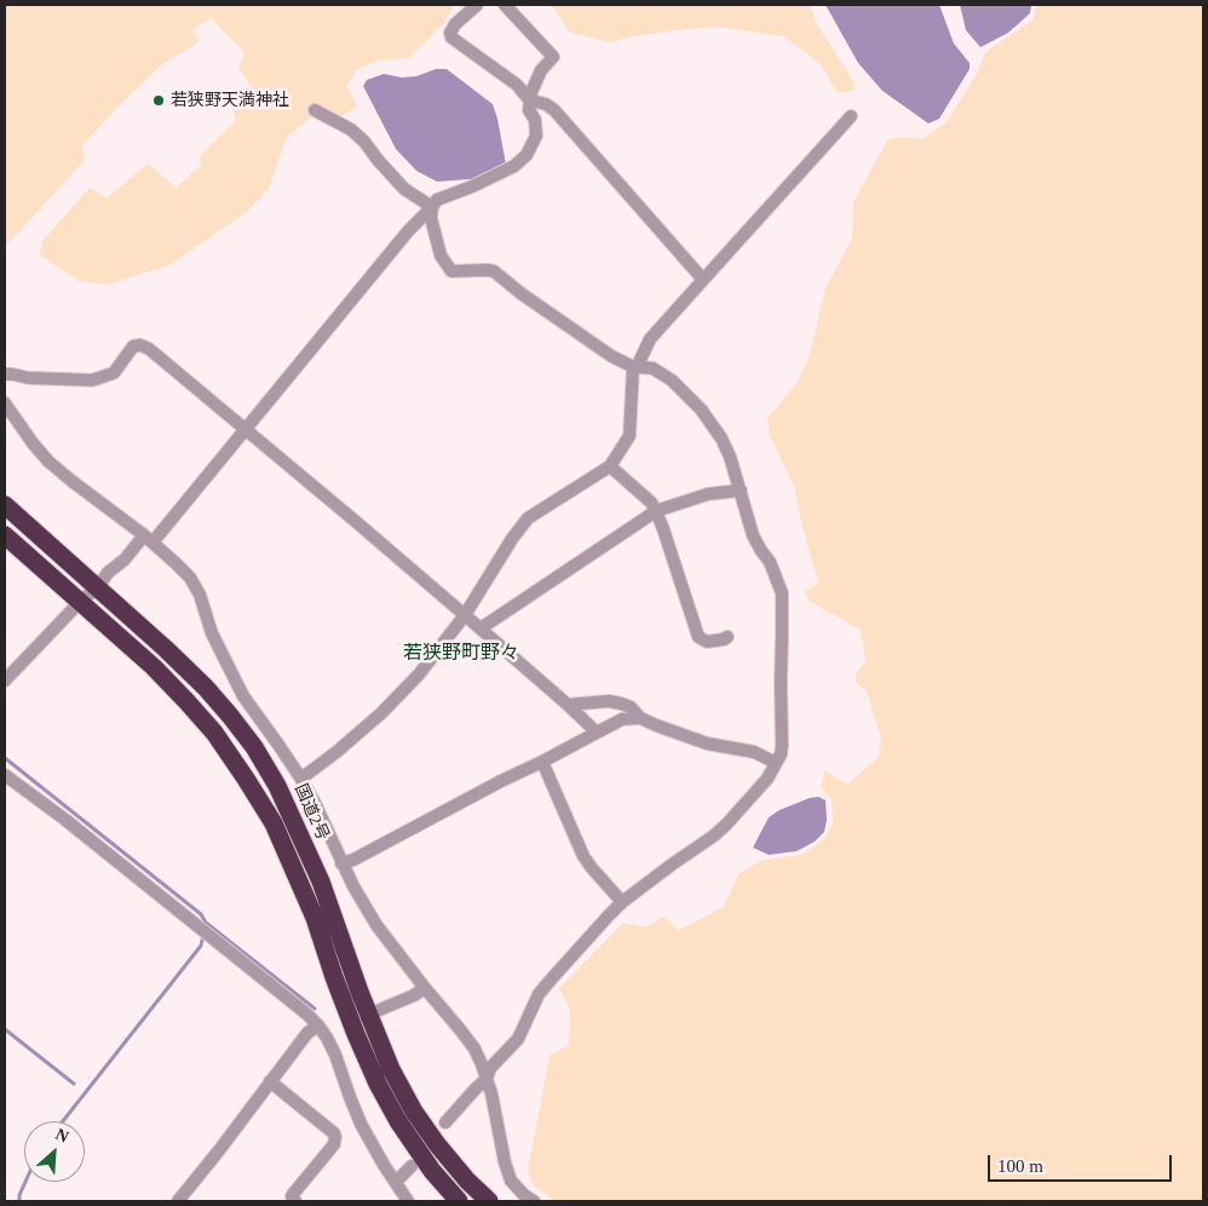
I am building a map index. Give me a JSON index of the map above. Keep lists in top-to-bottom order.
{
  "streets": {
    "highway": ["国道2号"]
  },
  "districts": ["若狭野町野々"],
  "places": ["若狭野天満神社"],
  "scale_bar": "100 m",
  "north": "top right"
}
